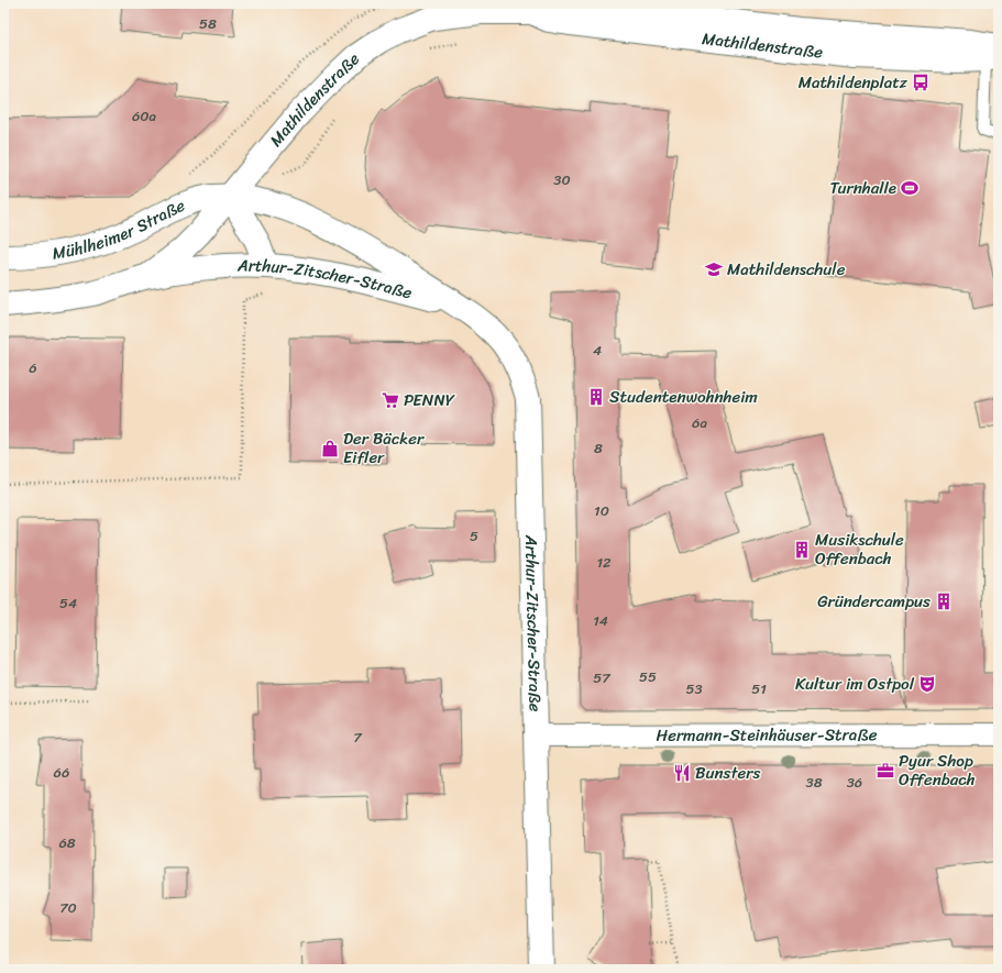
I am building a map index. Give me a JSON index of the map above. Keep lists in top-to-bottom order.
{
  "streets": {
    "main road": ["Mathildenstraße", "Mühlheimer Straße", "Arthur-Zitscher-Straße"],
    "street": ["Hermann-Steinhäuser-Straße"]
  },
  "crossings": [
    ["Mathildenstraße", "Mühlheimer Straße"],
    ["Mathildenstraße", "Arthur-Zitscher-Straße"],
    ["Mühlheimer Straße", "Arthur-Zitscher-Straße"],
    ["Arthur-Zitscher-Straße", "Hermann-Steinhäuser-Straße"]
  ],
  "places": {
    "bus stop": ["Mathildenplatz"],
    "sports": ["Turnhalle"],
    "school or university": ["Mathildenschule"],
    "building": ["Studentenwohnheim", "Musikschule Offenbach", "Gründercampus"],
    "supermarket": ["PENNY"],
    "shop": ["Der Bäcker Eifler"],
    "theatre": ["Kultur im Ostpol"],
    "office": ["Pyur Shop Offenbach"],
    "restaurant": ["Bunsters"]
  },
  "house_numbers": [
    "58",
    "60a",
    "30",
    "4",
    "6",
    "6a",
    "8",
    "10",
    "5",
    "12",
    "54",
    "14",
    "55",
    "57",
    "53",
    "51",
    "7",
    "66",
    "38",
    "36",
    "68",
    "70"
  ]
}
